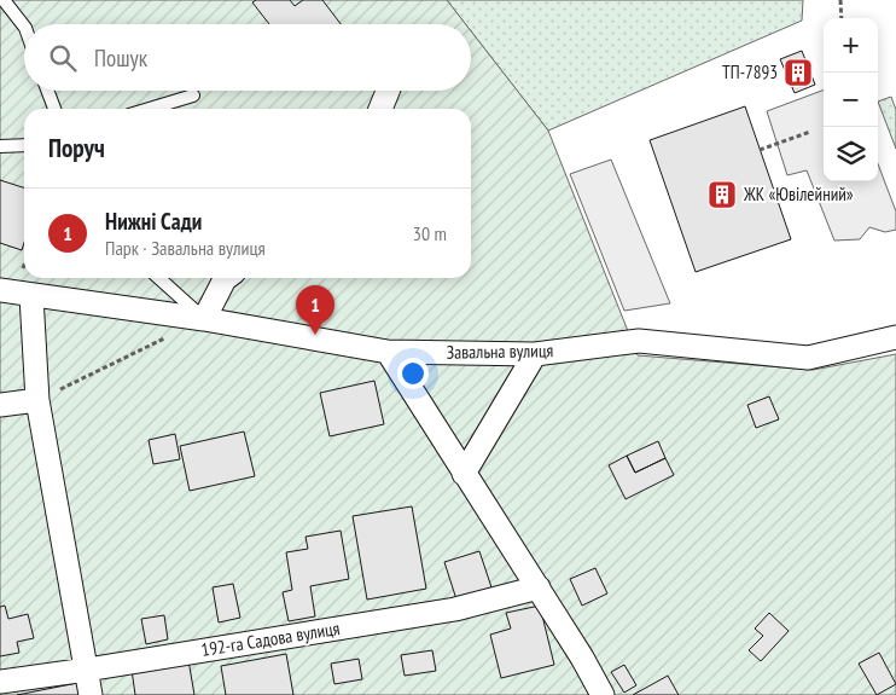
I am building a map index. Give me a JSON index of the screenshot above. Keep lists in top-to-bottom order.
{
  "streets": {
    "street": ["Завальна вулиця", "192-га Садова вулиця"]
  },
  "places": {
    "building": ["ТП-7893", "ЖК «Ювілейний»"]
  },
  "page": {
    "map_buttons": ["+", "−"],
    "search": "Пошук",
    "heading": "Поруч",
    "list": [
      {
        "mark": "1",
        "name": "Нижні Сади",
        "note": "Парк · Завальна вулиця",
        "value": "30 m"
      }
    ],
    "pins": "1"
  }
}
